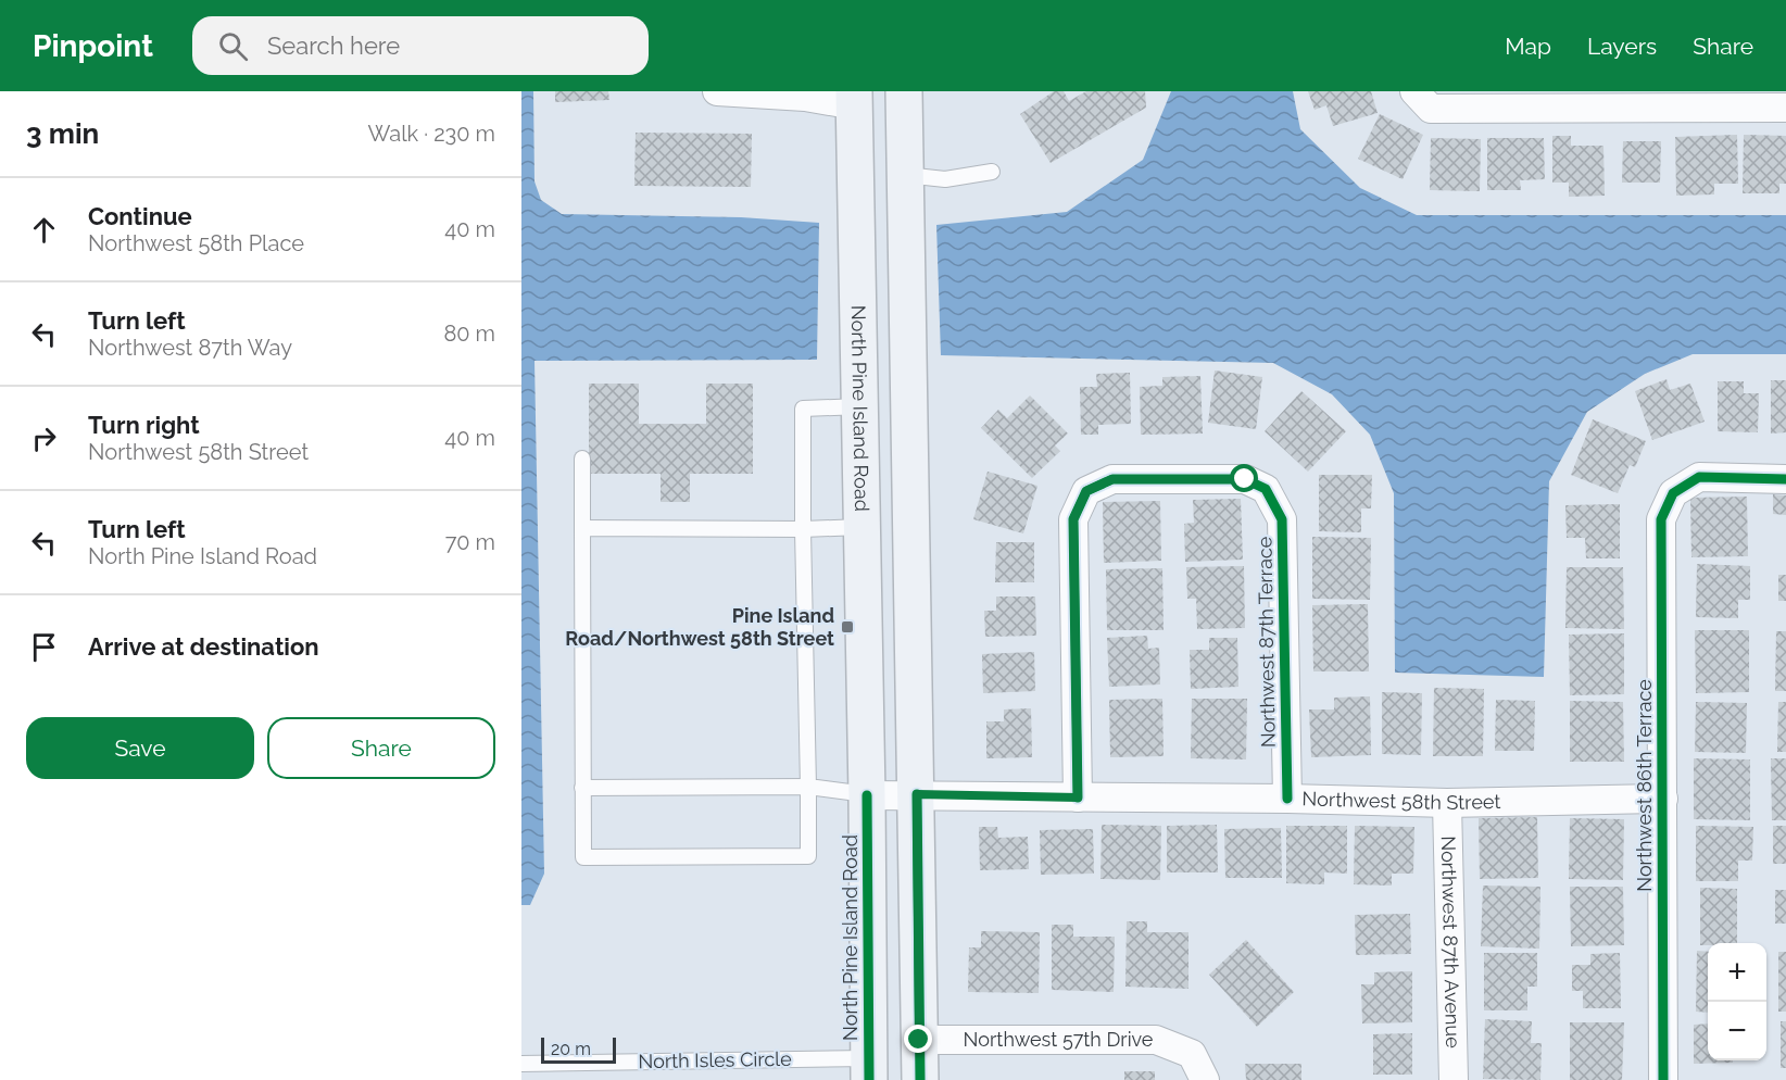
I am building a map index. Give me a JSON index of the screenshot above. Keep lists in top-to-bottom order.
{
  "streets": {
    "main road": ["North Pine Island Road"],
    "street": [
      "Northwest 87th Terrace",
      "Northwest 86th Terrace",
      "Northwest 58th Street",
      "Northwest 87th Avenue",
      "Northwest 57th Drive"
    ],
    "lane": ["North Isles Circle"]
  },
  "crossings": [
    ["North Pine Island Road", "Northwest 58th Street"],
    ["North Pine Island Road", "North Isles Circle"],
    ["Northwest 87th Terrace", "Northwest 58th Street"],
    ["Northwest 86th Terrace", "Northwest 58th Street"],
    ["Northwest 58th Street", "Northwest 87th Avenue"]
  ],
  "places": {
    "transit": ["Pine Island Road/Northwest 58th Street"]
  },
  "scale_bar": "20 m",
  "page": {
    "header": "Pinpoint",
    "search": "Search here",
    "nav": ["Map", "Layers", "Share"],
    "heading": ["3 min", "Walk · 230 m"],
    "list": [
      ["Continue", "Northwest 58th Place", "40 m"],
      ["Turn left", "Northwest 87th Way", "80 m"],
      ["Turn right", "Northwest 58th Street", "40 m"],
      ["Turn left", "North Pine Island Road", "70 m"],
      "Arrive at destination"
    ],
    "buttons": ["Save", "Share"],
    "map_buttons": ["+", "−"],
    "scale": "20 m"
  }
}
